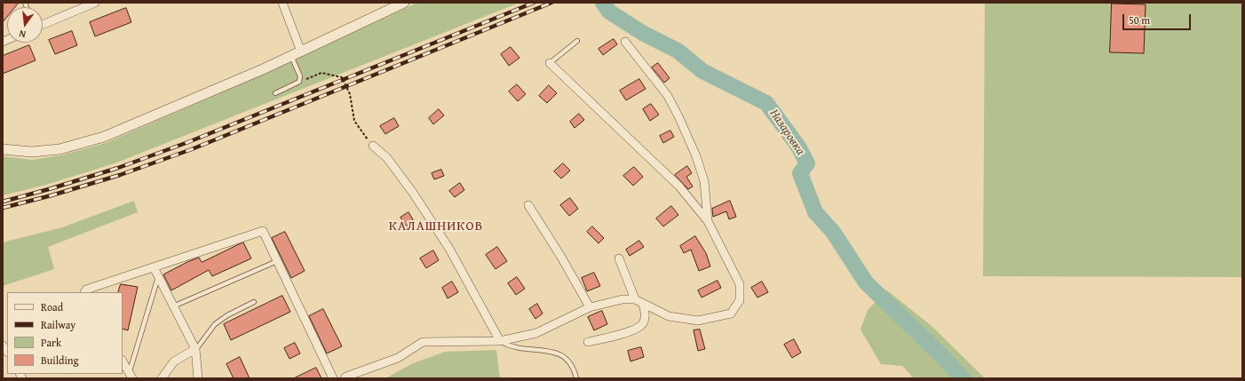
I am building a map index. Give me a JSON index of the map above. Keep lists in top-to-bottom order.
{
  "districts": ["КАЛАШНИКОВ"],
  "water": ["Назаровка"],
  "legend": [
    "Road",
    "Railway",
    "Park",
    "Building"
  ],
  "scale_bar": "50 m",
  "north": "bottom"
}
